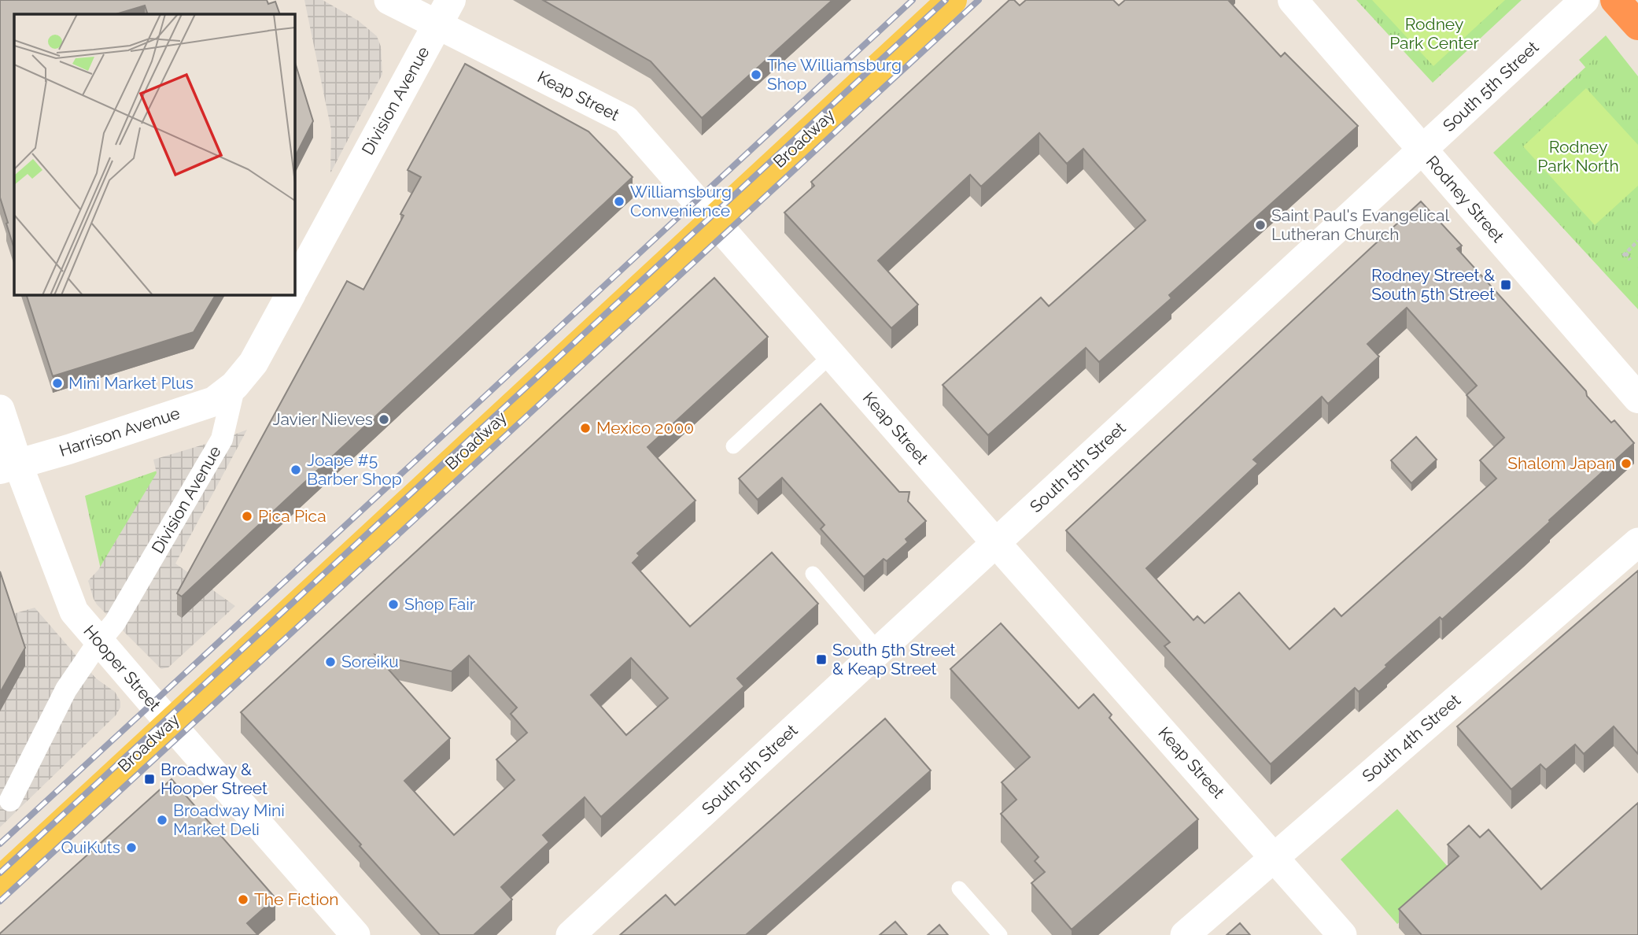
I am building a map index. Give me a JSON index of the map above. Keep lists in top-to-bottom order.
{
  "streets": {
    "main road": ["Broadway"],
    "street": [
      "South 5th Street",
      "Keap Street",
      "Division Avenue",
      "Rodney Street",
      "Harrison Avenue",
      "Hooper Street",
      "South 4th Street"
    ]
  },
  "crossings": [
    ["South 5th Street", "Keap Street"],
    ["South 5th Street", "Rodney Street"],
    ["Keap Street", "Division Avenue"],
    ["Keap Street", "Broadway"],
    ["Keap Street", "South 4th Street"],
    ["Division Avenue", "Harrison Avenue"],
    ["Division Avenue", "Hooper Street"],
    ["Broadway", "Hooper Street"],
    ["Harrison Avenue", "Hooper Street"]
  ],
  "parks": ["Rodney Park Center", "Rodney Park North"],
  "places": {
    "other": [
      "The Williamsburg Shop",
      "Williamsburg Convenience",
      "Saint Paul's Evangelical Lutheran Church",
      "Mini Market Plus",
      "Javier Nieves",
      "Mexico 2000",
      "Shalom Japan",
      "Joape #5 Barber Shop",
      "Pica Pica",
      "Shop Fair",
      "Soreiku",
      "Broadway Mini Market Deli",
      "QuiKuts",
      "The Fiction"
    ],
    "transit": ["Rodney Street & South 5th Street", "South 5th Street & Keap Street", "Broadway & Hooper Street"]
  }
}
